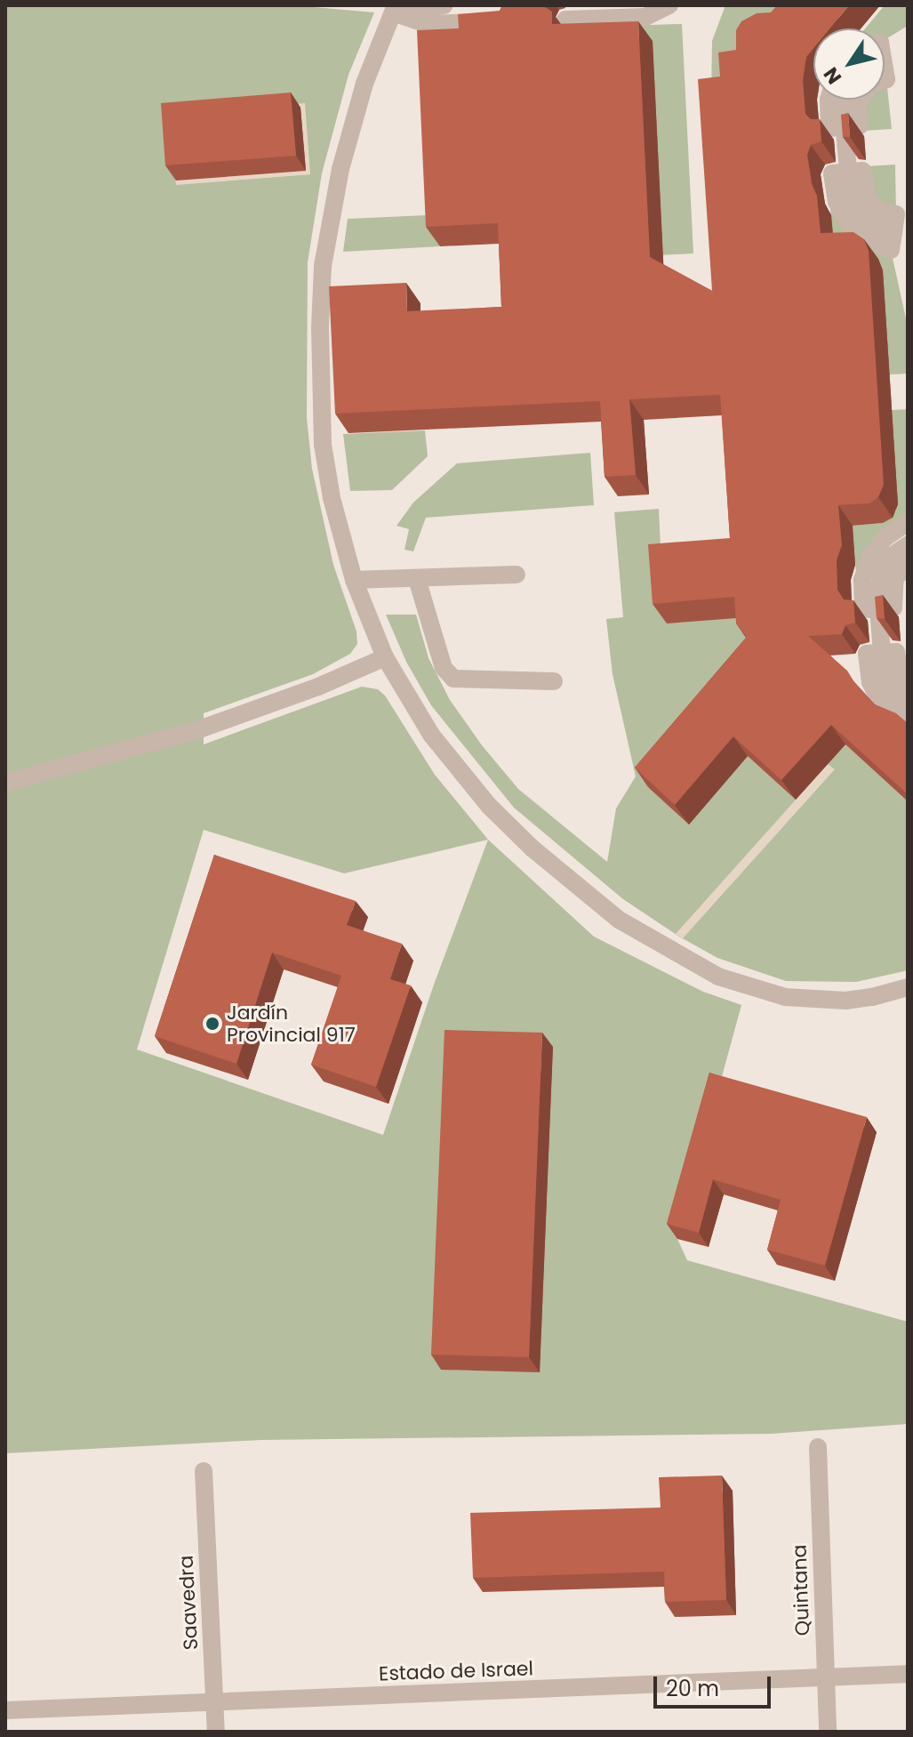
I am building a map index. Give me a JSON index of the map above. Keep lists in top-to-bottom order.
{
  "streets": {
    "street": ["Quintana", "Saavedra", "Estado de Israel"]
  },
  "crossings": [
    ["Quintana", "Estado de Israel"],
    ["Saavedra", "Estado de Israel"]
  ],
  "places": ["Jardín Provincial 917"],
  "scale_bar": "20 m",
  "north": "bottom left"
}
